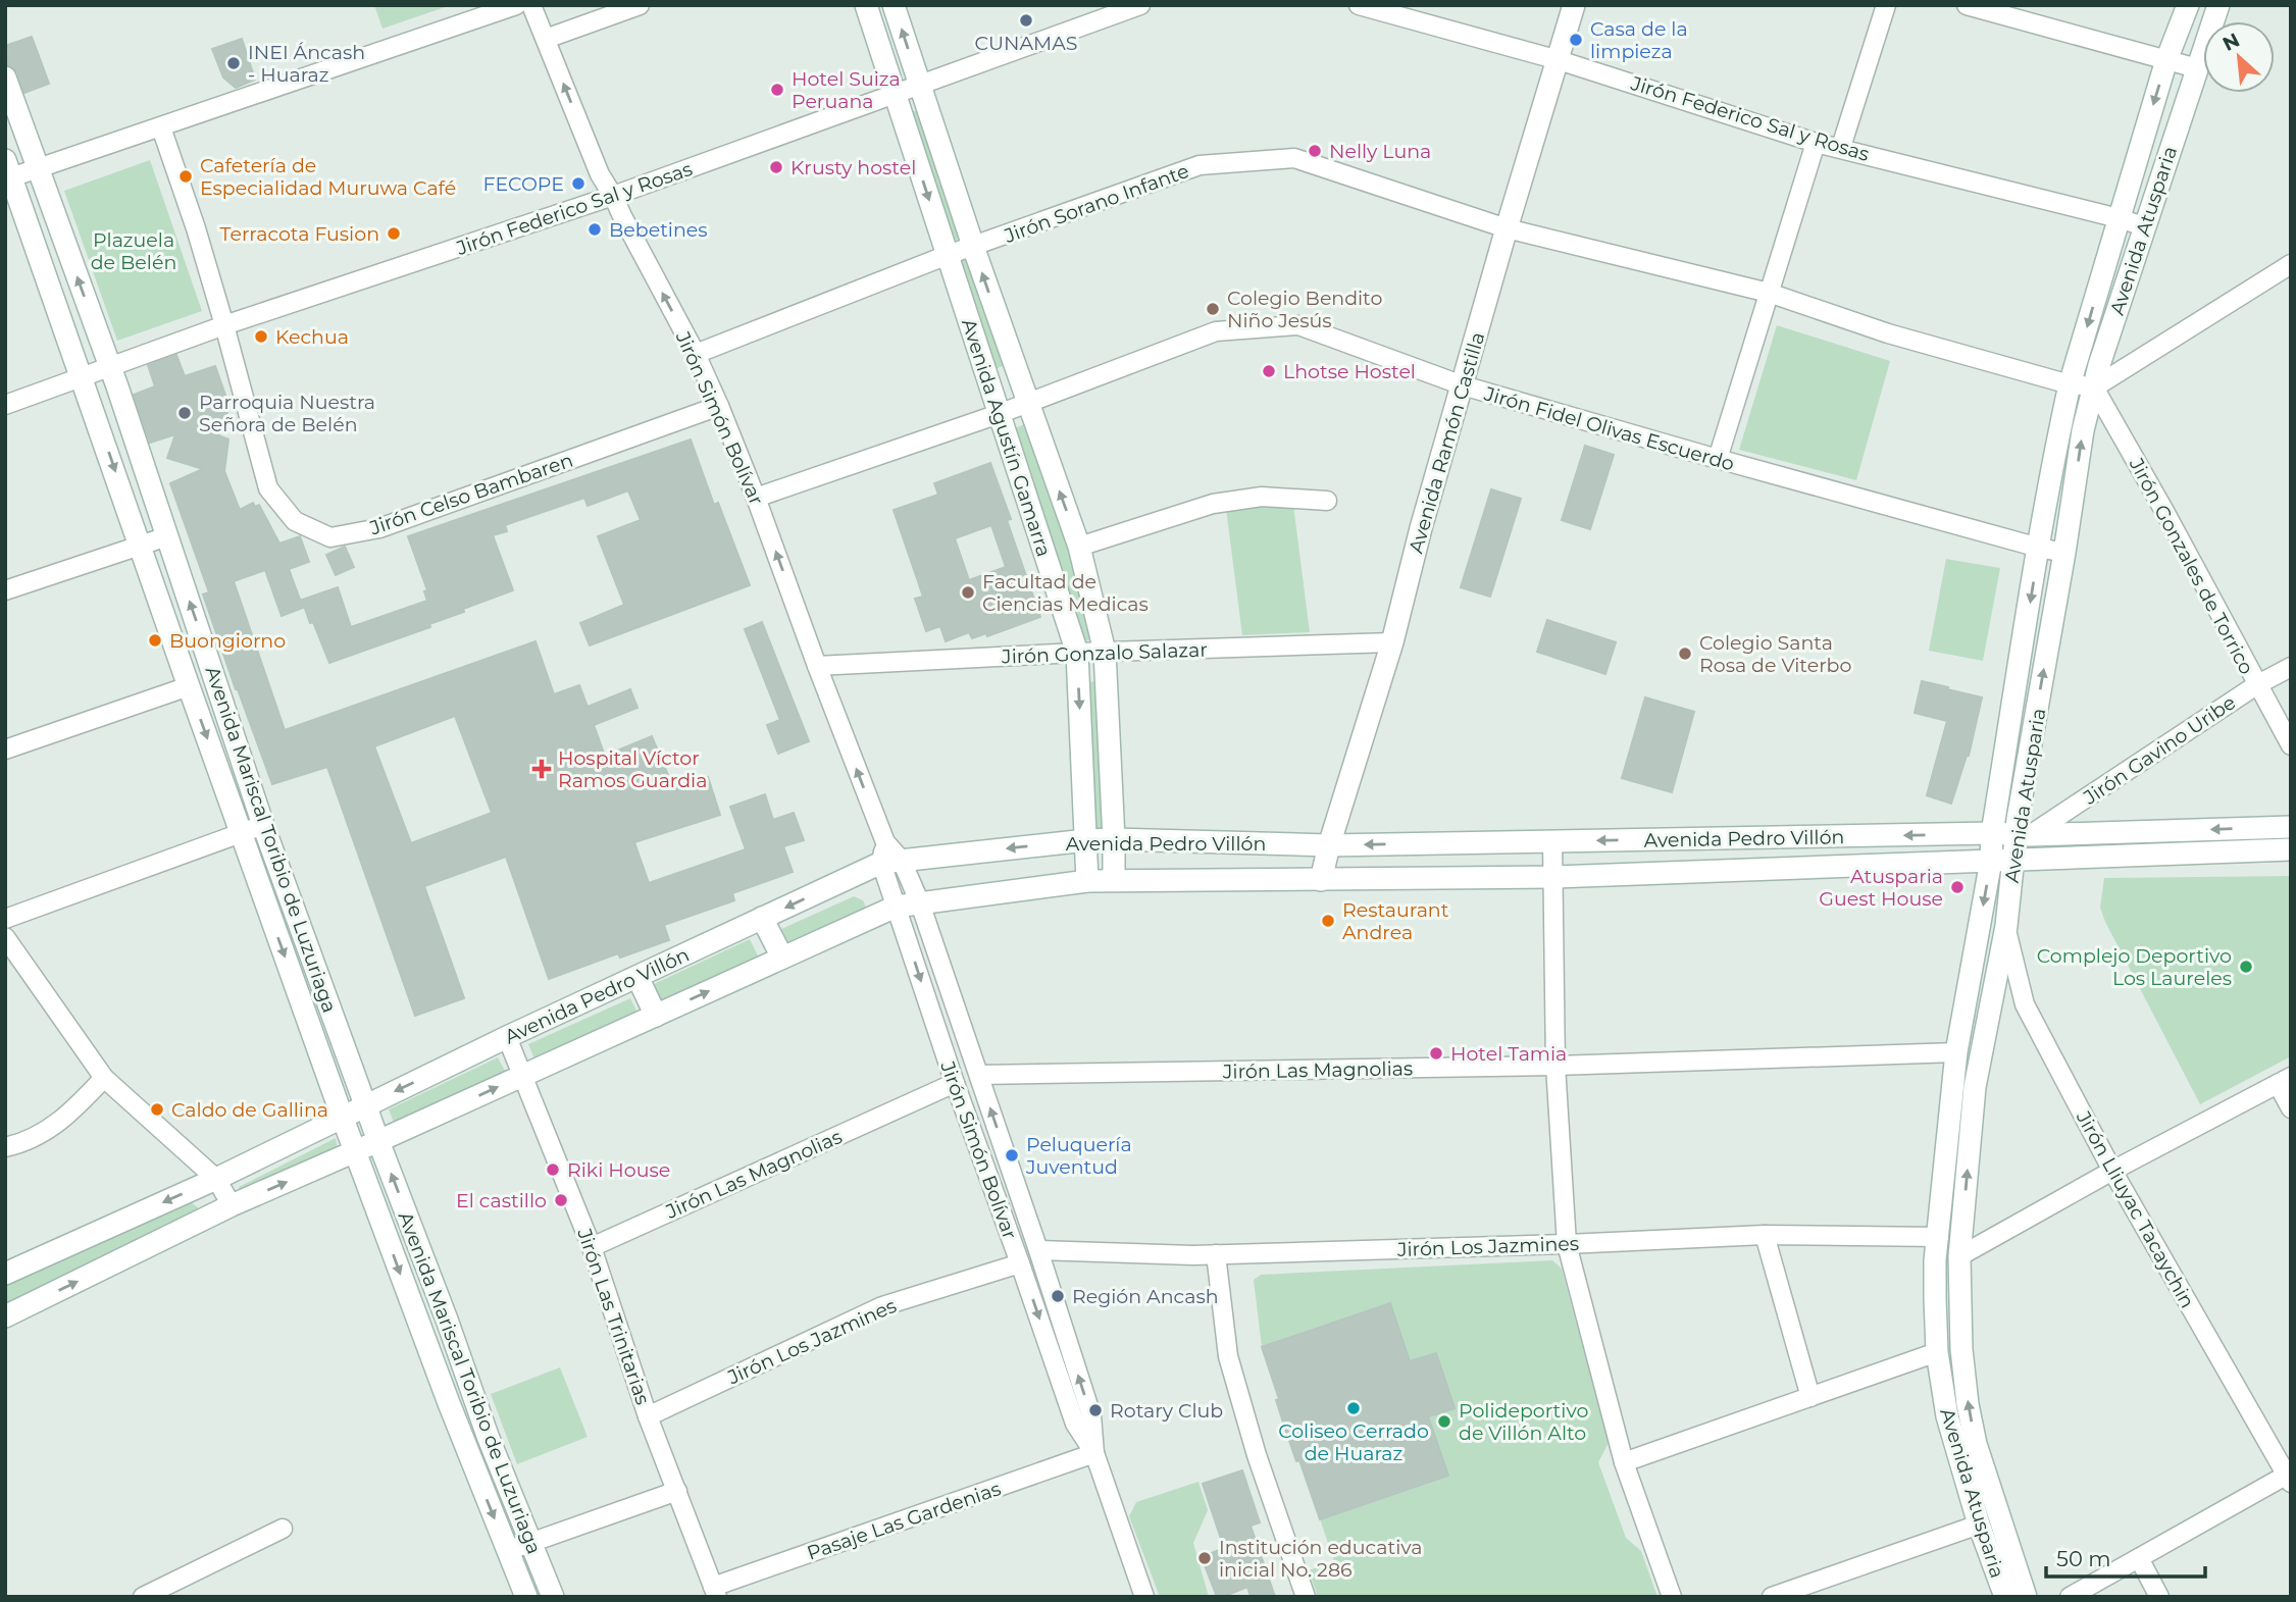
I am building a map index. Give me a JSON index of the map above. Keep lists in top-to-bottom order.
{
  "streets": {
    "main road": [
      "Avenida Atusparia",
      "Avenida Agustín Gamarra",
      "Avenida Ramón Castilla",
      "Avenida Pedro Villón",
      "Avenida Mariscal Toribio de Luzuriaga"
    ],
    "street": [
      "Jirón Federico Sal y Rosas",
      "Jirón Sorano Infante",
      "Jirón Simón Bolívar",
      "Jirón Fidel Olivas Escuerdo",
      "Jirón Celso Bambaren",
      "Jirón Gonzales de Torrico",
      "Jirón Gonzalo Salazar",
      "Jirón Gavino Uribe",
      "Jirón Las Magnolias",
      "Jirón Lliuyac Tacaychin",
      "Jirón Los Jazmines",
      "Jirón Las Trinitarias",
      "Pasaje Las Gardenias"
    ]
  },
  "crossings": [
    ["Jirón Federico Sal y Rosas", "Avenida Atusparia"],
    ["Jirón Federico Sal y Rosas", "Jirón Simón Bolívar"],
    ["Jirón Federico Sal y Rosas", "Avenida Agustín Gamarra"],
    ["Jirón Federico Sal y Rosas", "Avenida Ramón Castilla"],
    ["Jirón Federico Sal y Rosas", "Jirón Celso Bambaren"],
    ["Jirón Federico Sal y Rosas", "Avenida Mariscal Toribio de Luzuriaga"],
    ["Jirón Sorano Infante", "Avenida Atusparia"],
    ["Jirón Sorano Infante", "Jirón Simón Bolívar"],
    ["Jirón Sorano Infante", "Avenida Agustín Gamarra"],
    ["Jirón Sorano Infante", "Avenida Ramón Castilla"],
    ["Jirón Sorano Infante", "Jirón Gonzales de Torrico"],
    ["Avenida Atusparia", "Jirón Fidel Olivas Escuerdo"],
    ["Avenida Atusparia", "Jirón Gonzales de Torrico"],
    ["Avenida Atusparia", "Jirón Gavino Uribe"],
    ["Avenida Atusparia", "Avenida Pedro Villón"],
    ["Avenida Atusparia", "Jirón Las Magnolias"],
    ["Avenida Atusparia", "Jirón Lliuyac Tacaychin"],
    ["Avenida Atusparia", "Jirón Los Jazmines"],
    ["Jirón Simón Bolívar", "Jirón Fidel Olivas Escuerdo"],
    ["Jirón Simón Bolívar", "Jirón Celso Bambaren"],
    ["Jirón Simón Bolívar", "Jirón Gonzalo Salazar"],
    ["Jirón Simón Bolívar", "Avenida Pedro Villón"],
    ["Jirón Simón Bolívar", "Jirón Las Magnolias"],
    ["Jirón Simón Bolívar", "Jirón Los Jazmines"],
    ["Jirón Simón Bolívar", "Pasaje Las Gardenias"],
    ["Jirón Fidel Olivas Escuerdo", "Avenida Agustín Gamarra"],
    ["Jirón Fidel Olivas Escuerdo", "Avenida Ramón Castilla"],
    ["Avenida Agustín Gamarra", "Jirón Gonzalo Salazar"],
    ["Avenida Agustín Gamarra", "Avenida Pedro Villón"],
    ["Avenida Ramón Castilla", "Jirón Gonzalo Salazar"],
    ["Avenida Ramón Castilla", "Avenida Pedro Villón"],
    ["Jirón Gonzales de Torrico", "Jirón Gavino Uribe"],
    ["Jirón Gavino Uribe", "Avenida Pedro Villón"],
    ["Avenida Pedro Villón", "Avenida Mariscal Toribio de Luzuriaga"],
    ["Avenida Pedro Villón", "Jirón Las Trinitarias"],
    ["Jirón Las Magnolias", "Jirón Las Trinitarias"],
    ["Jirón Los Jazmines", "Jirón Las Trinitarias"],
    ["Jirón Las Trinitarias", "Pasaje Las Gardenias"]
  ],
  "parks": ["Plazuela de Belén"],
  "places": {
    "other": [
      "CUNAMAS",
      "Casa de la limpieza",
      "INEI Áncash - Huaraz",
      "Hotel Suiza Peruana",
      "Nelly Luna",
      "Krusty hostel",
      "Cafetería de Especialidad Muruwa Café",
      "FECOPE",
      "Bebetines",
      "Terracota Fusion",
      "Colegio Bendito Niño Jesús",
      "Kechua",
      "Lhotse Hostel",
      "Parroquia Nuestra Señora de Belén",
      "Facultad de Ciencias Medicas",
      "Buongiorno",
      "Colegio Santa Rosa de Viterbo",
      "Atusparia Guest House",
      "Restaurant Andrea",
      "Complejo Deportivo Los Laureles",
      "Hotel Tamia",
      "Caldo de Gallina",
      "Peluquería Juventud",
      "Riki House",
      "El castillo",
      "Región Ancash",
      "Coliseo Cerrado de Huaraz",
      "Rotary Club",
      "Polideportivo de Villón Alto",
      "Institución educativa inicial No. 286"
    ],
    "health": ["Hospital Víctor Ramos Guardia"]
  },
  "scale_bar": "50 m",
  "north": "top left"
}
